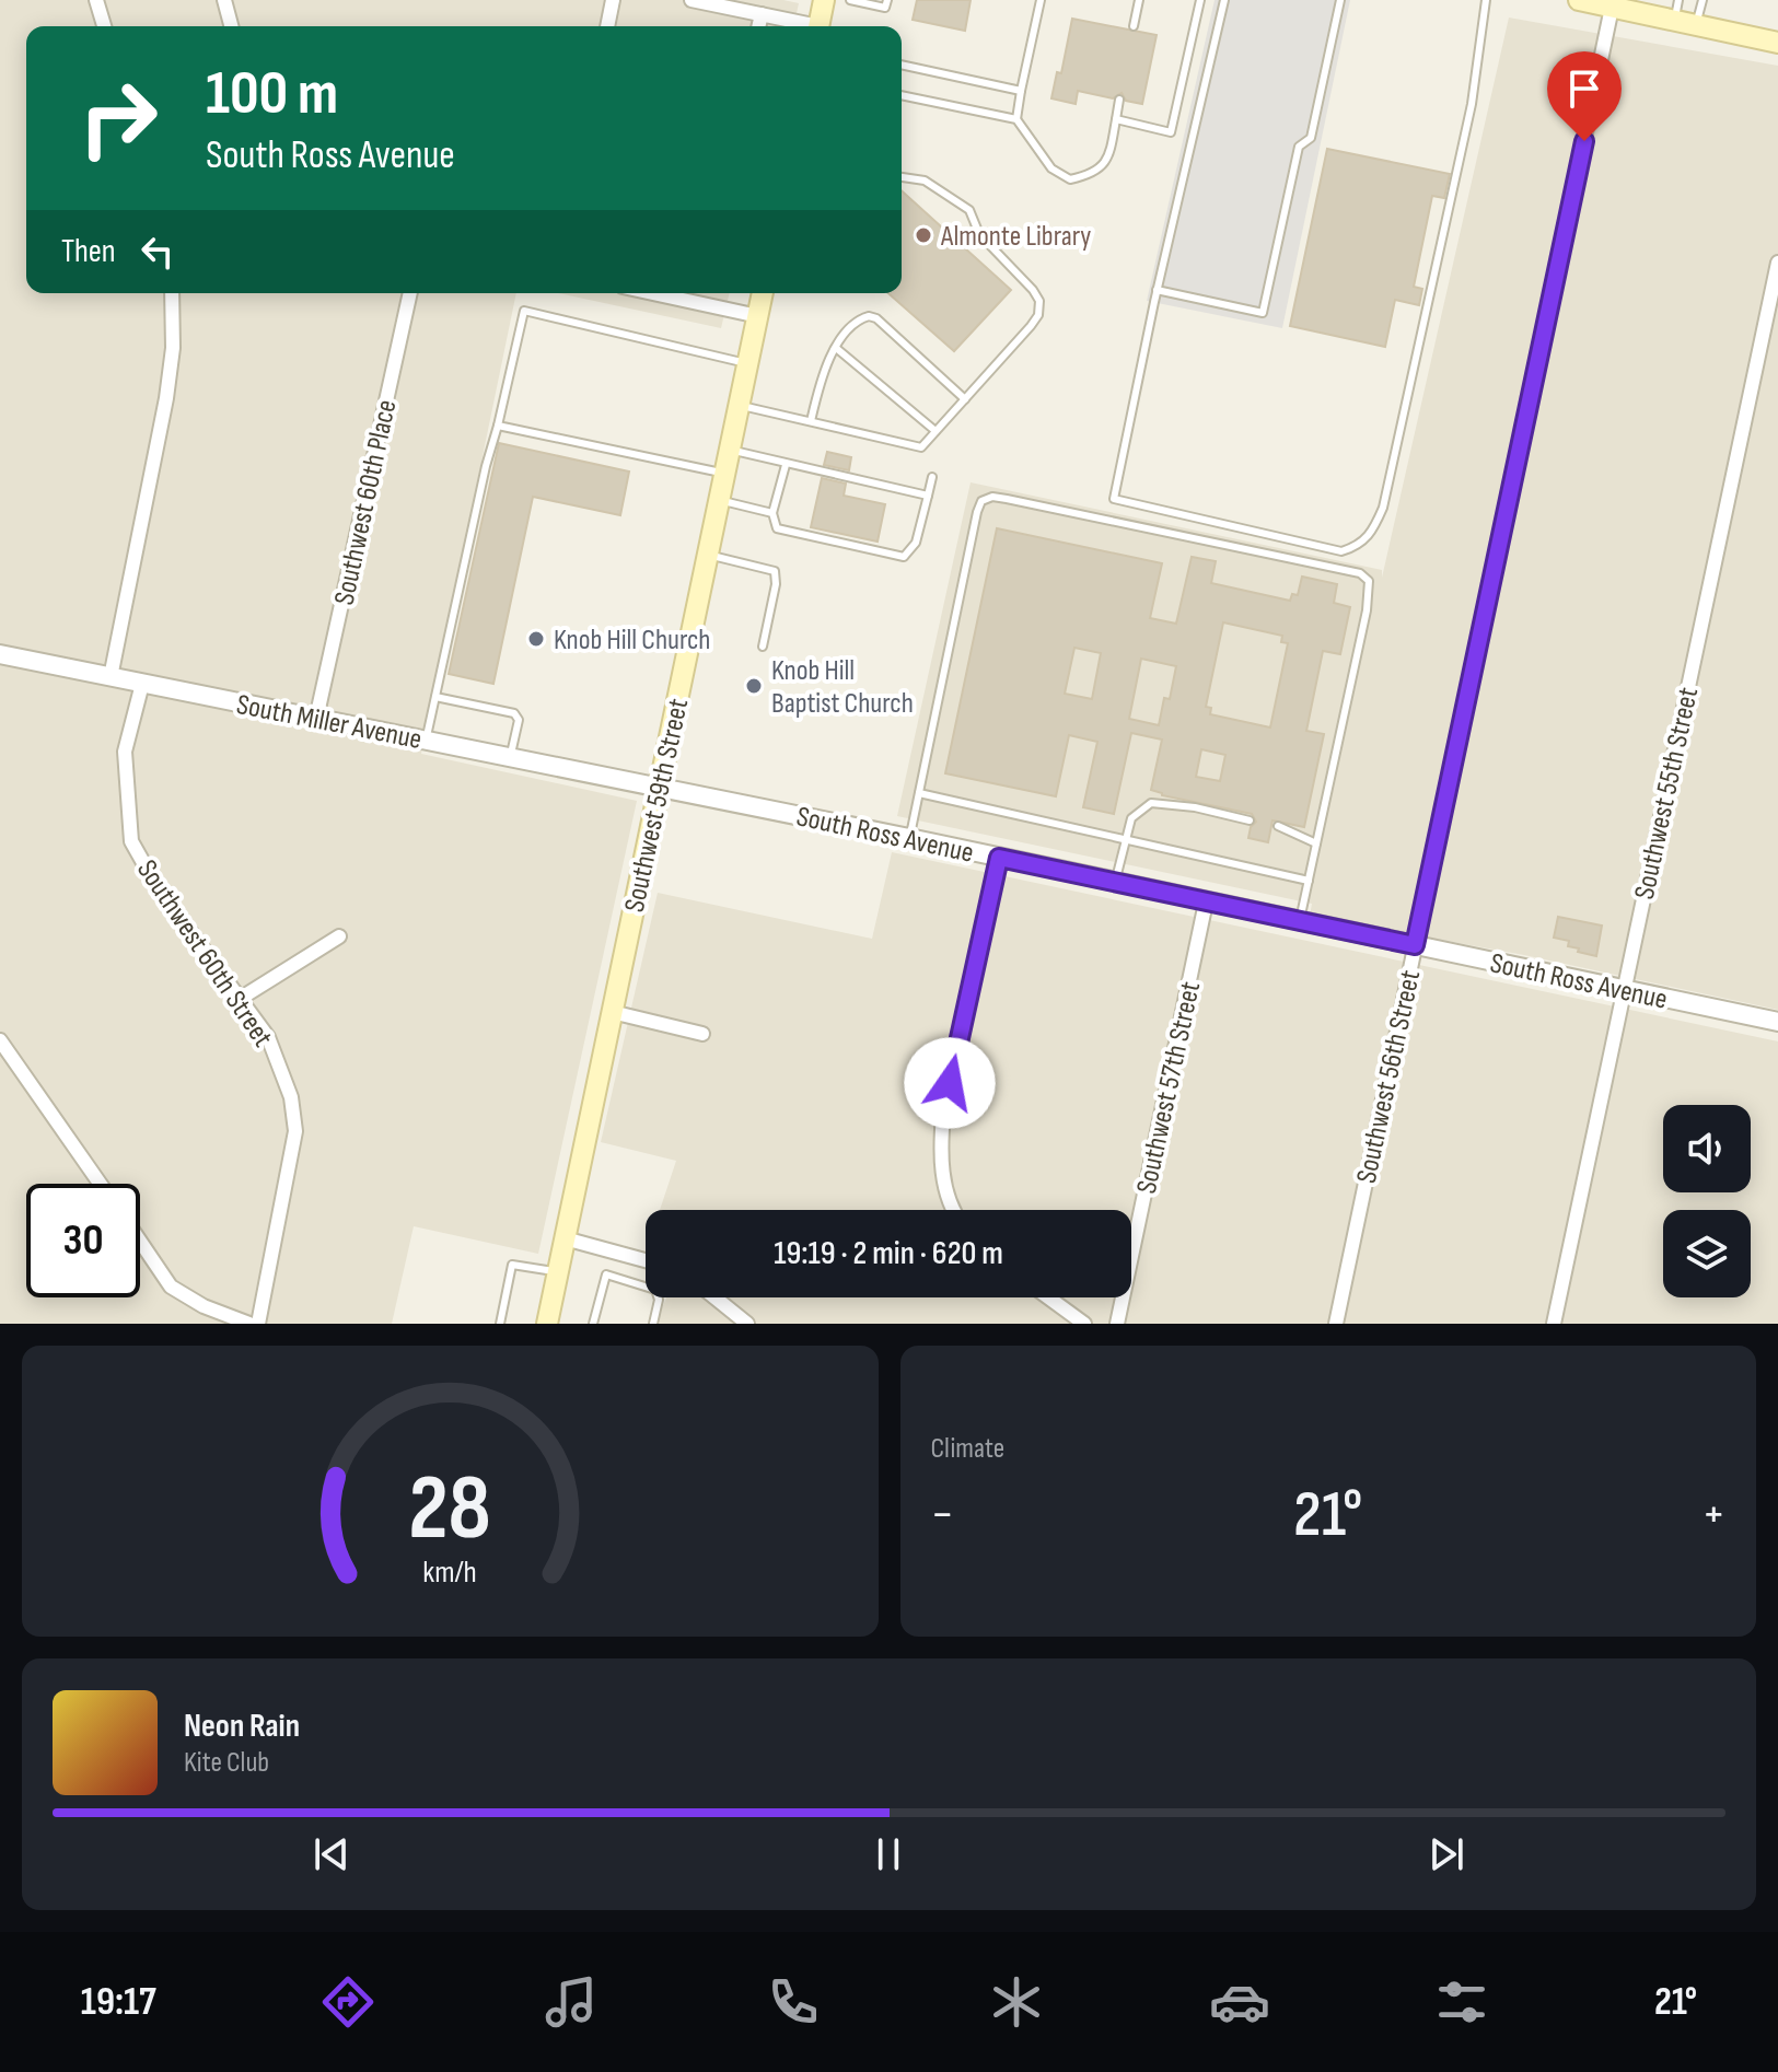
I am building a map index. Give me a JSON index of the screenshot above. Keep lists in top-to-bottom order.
{
  "streets": {
    "main road": ["Southwest 59th Street"],
    "street": [
      "Southwest 60th Place",
      "South Miller Avenue",
      "Southwest 55th Street",
      "South Ross Avenue",
      "Southwest 60th Street",
      "Southwest 56th Street",
      "Southwest 57th Street"
    ]
  },
  "crossings": [
    ["Southwest 60th Place", "South Miller Avenue"],
    ["South Miller Avenue", "Southwest 59th Street"],
    ["South Miller Avenue", "South Ross Avenue"],
    ["South Miller Avenue", "Southwest 60th Street"],
    ["Southwest 55th Street", "South Ross Avenue"],
    ["Southwest 59th Street", "South Ross Avenue"],
    ["South Ross Avenue", "Southwest 56th Street"],
    ["South Ross Avenue", "Southwest 57th Street"]
  ],
  "places": ["Almonte Library", "Knob Hill Church", "Knob Hill Baptist Church"],
  "page": {
    "turn": ["100 m", "South Ross Avenue"],
    "then": "Then",
    "limit": "30",
    "trip": "19:19 · 2 min · 620 m",
    "tile": "Climate",
    "heat": ["−", "21°", "+"],
    "song": ["Neon Rain", "Kite Club"],
    "tabs": ["19:17", "21°"],
    "gauge": ["28", "km/h"]
  }
}
